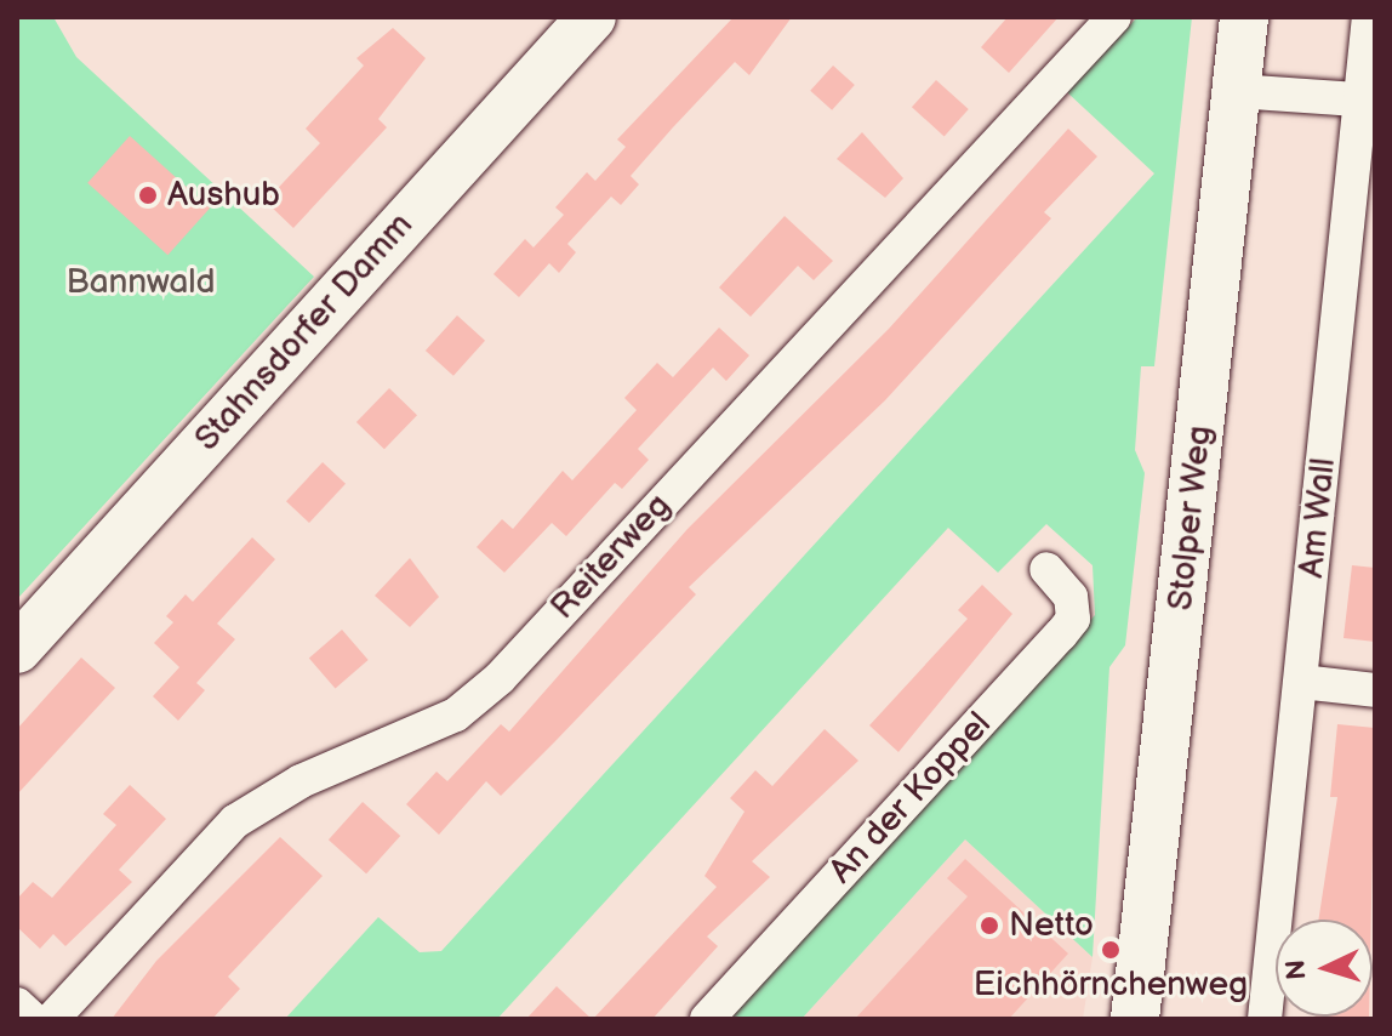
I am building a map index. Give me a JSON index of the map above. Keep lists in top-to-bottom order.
{
  "streets": {
    "street": [
      "Stahnsdorfer Damm",
      "Stolper Weg",
      "Am Wall",
      "Reiterweg",
      "An der Koppel"
    ]
  },
  "parks": ["Bannwald"],
  "places": ["Aushub", "Netto", "Eichhörnchenweg"],
  "north": "left"
}
